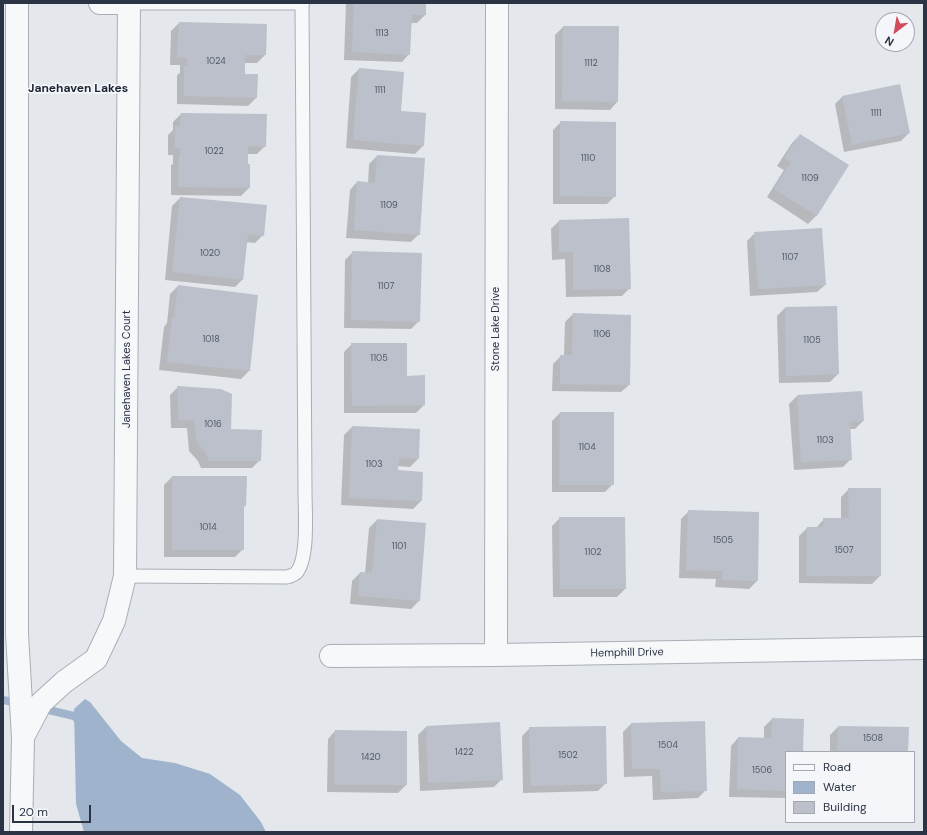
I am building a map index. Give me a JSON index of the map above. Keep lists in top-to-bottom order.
{
  "streets": {
    "street": ["Stone Lake Drive", "Janehaven Lakes Court", "Hemphill Drive"]
  },
  "crossings": [
    ["Stone Lake Drive", "Hemphill Drive"]
  ],
  "districts": ["Janehaven Lakes"],
  "house_numbers": [
    "1113",
    "1024",
    "1112",
    "1111",
    "1111",
    "1022",
    "1110",
    "1109",
    "1109",
    "1020",
    "1107",
    "1108",
    "1107",
    "1106",
    "1018",
    "1105",
    "1105",
    "1016",
    "1103",
    "1104",
    "1103",
    "1014",
    "1505",
    "1101",
    "1507",
    "1102",
    "1508",
    "1504",
    "1422",
    "1502",
    "1420",
    "1506"
  ],
  "legend": ["Road", "Water", "Building"],
  "scale_bar": "20 m",
  "north": "bottom left"
}
